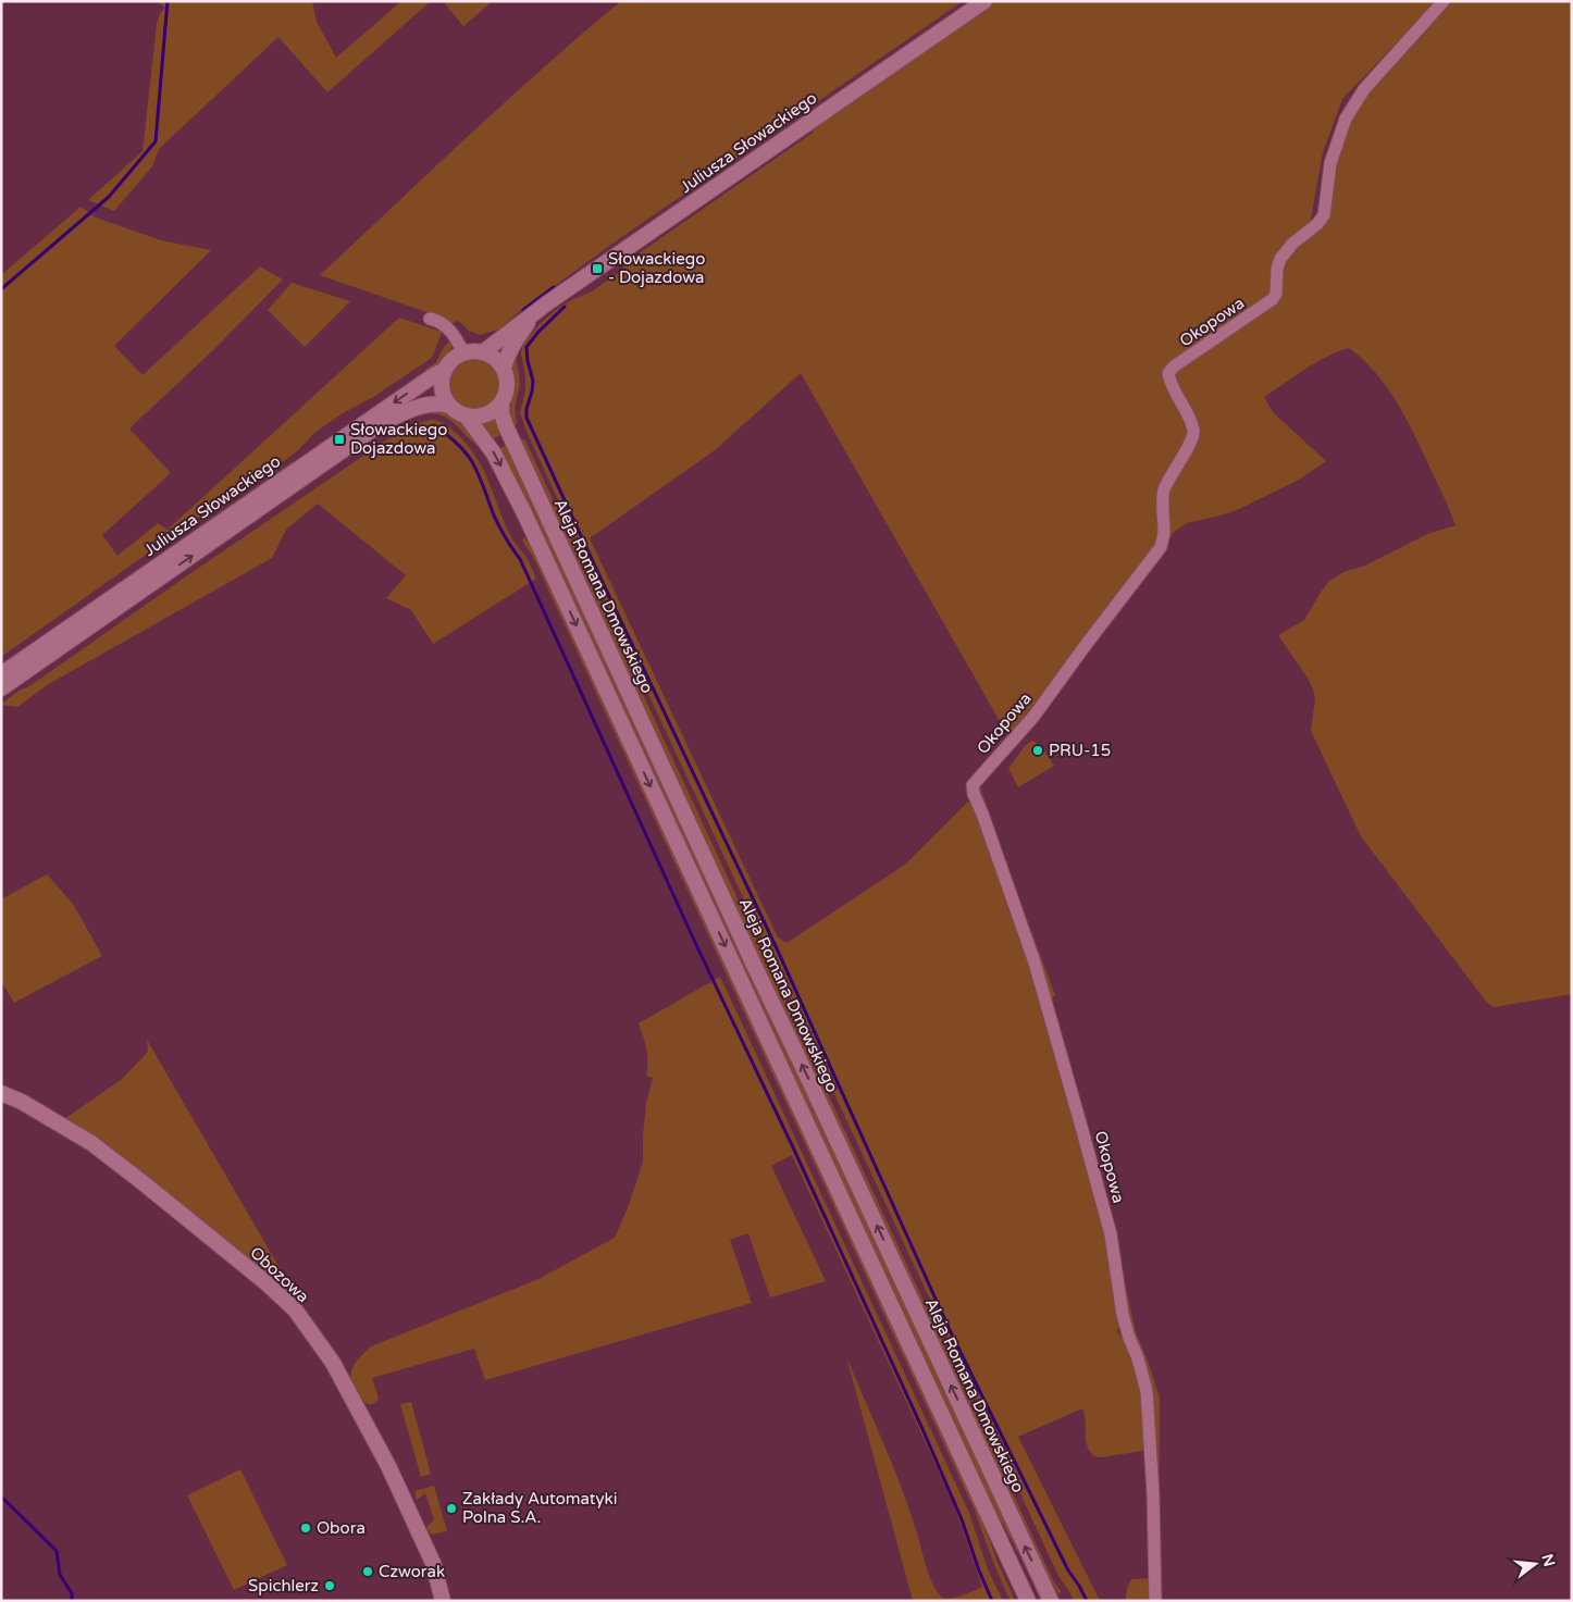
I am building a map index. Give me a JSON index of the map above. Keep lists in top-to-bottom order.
{
  "streets": {
    "main road": ["Juliusza Słowackiego", "Aleja Romana Dmowskiego", "Obozowa"],
    "street": ["Okopowa"]
  },
  "crossings": [
    ["Juliusza Słowackiego", "Aleja Romana Dmowskiego"]
  ],
  "places": {
    "transit": ["Słowackiego - Dojazdowa", "Słowackiego Dojazdowa"],
    "other": [
      "PRU-15",
      "Zakłady Automatyki Polna S.A.",
      "Obora",
      "Czworak",
      "Spichlerz"
    ]
  },
  "north": "right"
}
